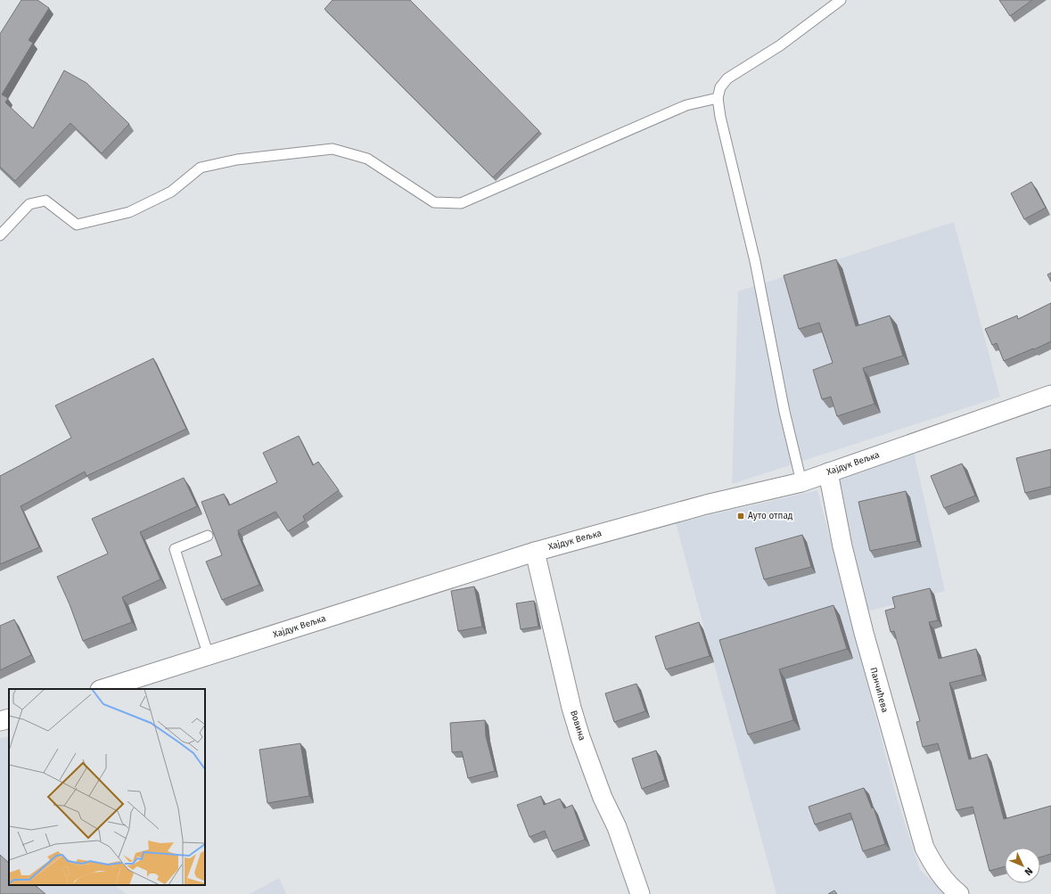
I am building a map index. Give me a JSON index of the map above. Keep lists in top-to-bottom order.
{
  "streets": {
    "street": ["Хајдук Вељка", "Панчићева", "Вовина"]
  },
  "crossings": [
    ["Хајдук Вељка", "Панчићева"],
    ["Хајдук Вељка", "Вовина"]
  ],
  "places": {
    "transit": ["Ауто отпад"]
  },
  "north": "bottom right"
}
